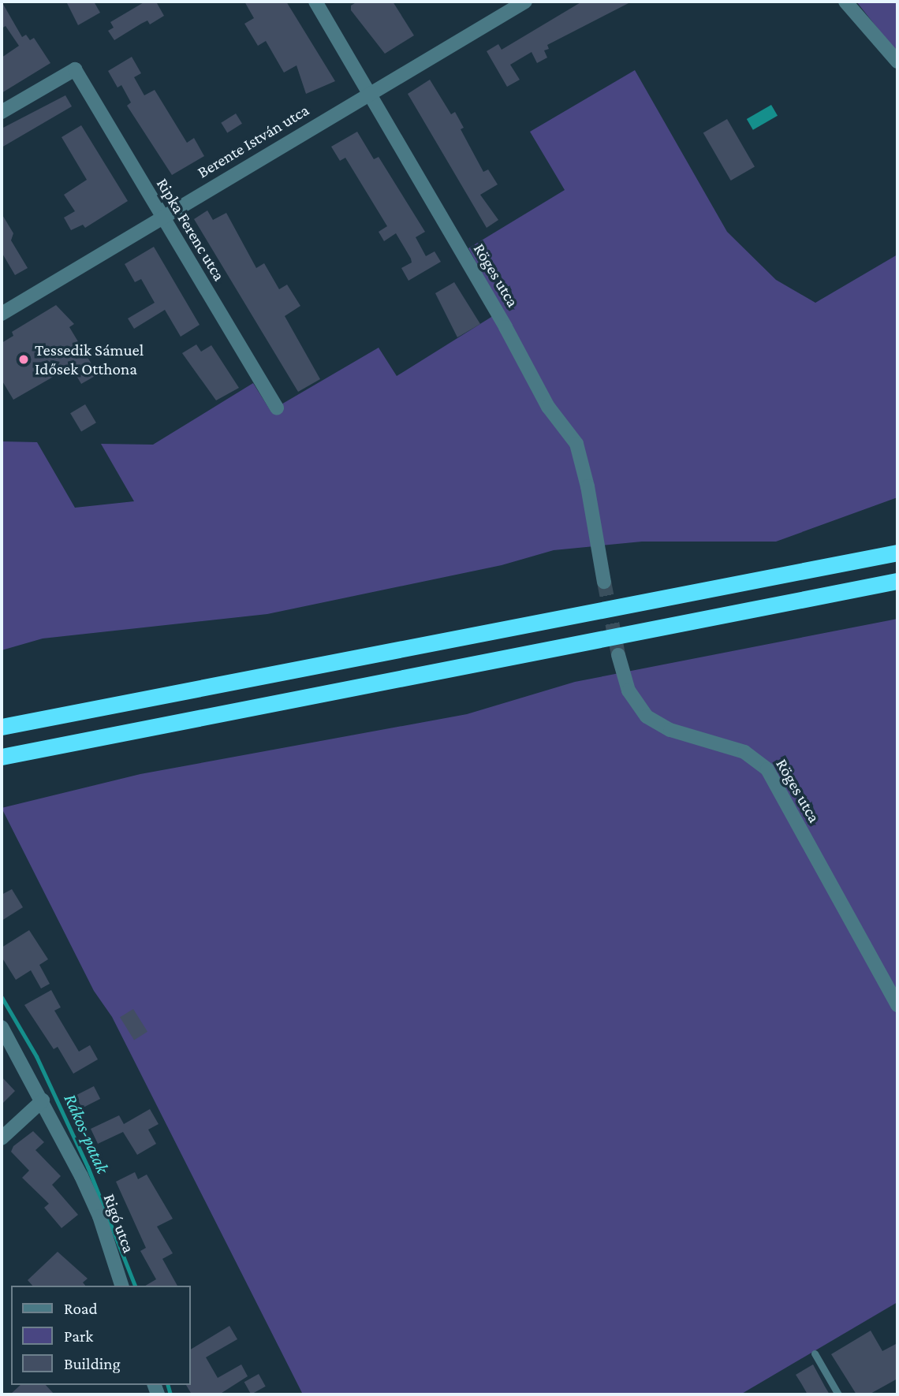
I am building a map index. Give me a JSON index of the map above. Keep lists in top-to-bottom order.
{
  "streets": {
    "street": [
      "Berente István utca",
      "Ripka Ferenc utca",
      "Röges utca",
      "Rigó utca"
    ]
  },
  "crossings": [
    ["Berente István utca", "Ripka Ferenc utca"],
    ["Berente István utca", "Röges utca"]
  ],
  "water": ["Rákos-patak"],
  "places": ["Tessedik Sámuel Idősek Otthona"],
  "legend": ["Road", "Park", "Building"]
}
